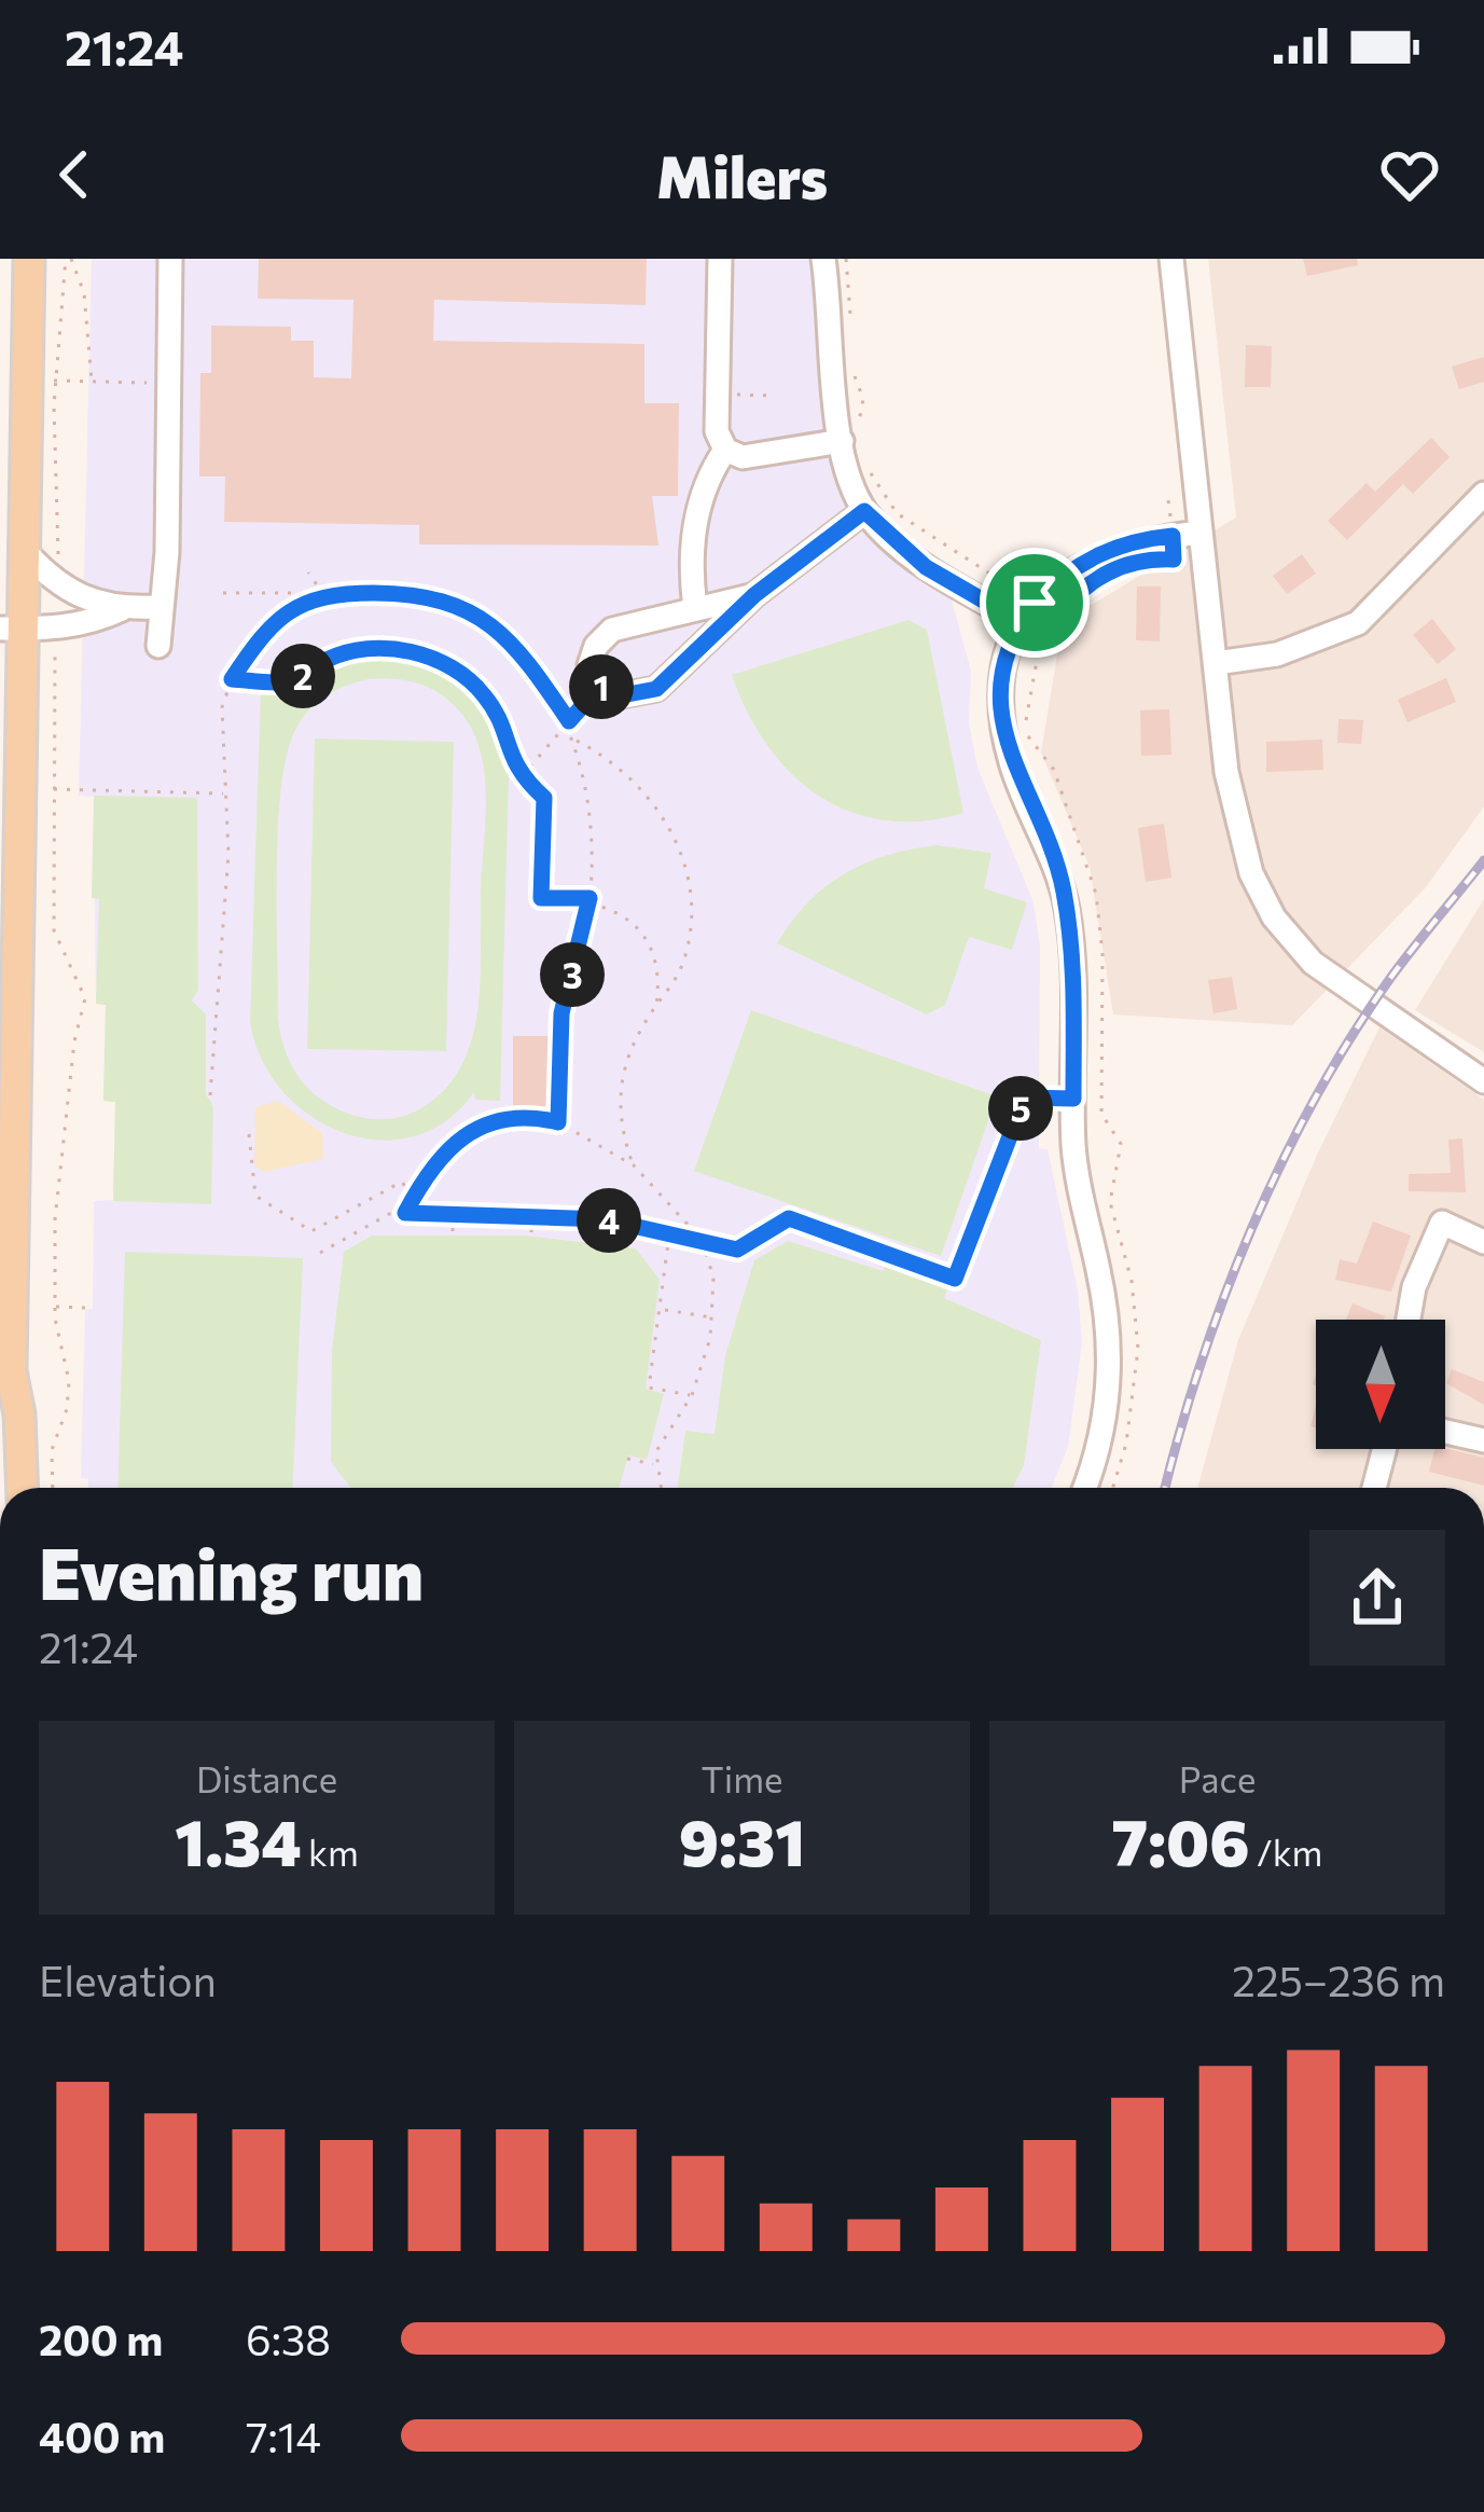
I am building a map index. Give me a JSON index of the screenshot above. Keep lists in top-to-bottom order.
{
  "north": "bottom",
  "page": {
    "status": "21:24",
    "header": "Milers",
    "pins": [
      "2",
      "1",
      "3",
      "5",
      "4"
    ],
    "heading": ["Evening run", "21:24"],
    "stats": [
      ["Distance", "1.34 km"],
      ["Time", "9:31"],
      ["Pace", "7:06 /km"]
    ],
    "chart": ["Elevation", "225–236 m"],
    "list": [
      {
        "name": "200 m",
        "note": "6:38"
      },
      {
        "name": "400 m",
        "note": "7:14"
      }
    ]
  }
}
